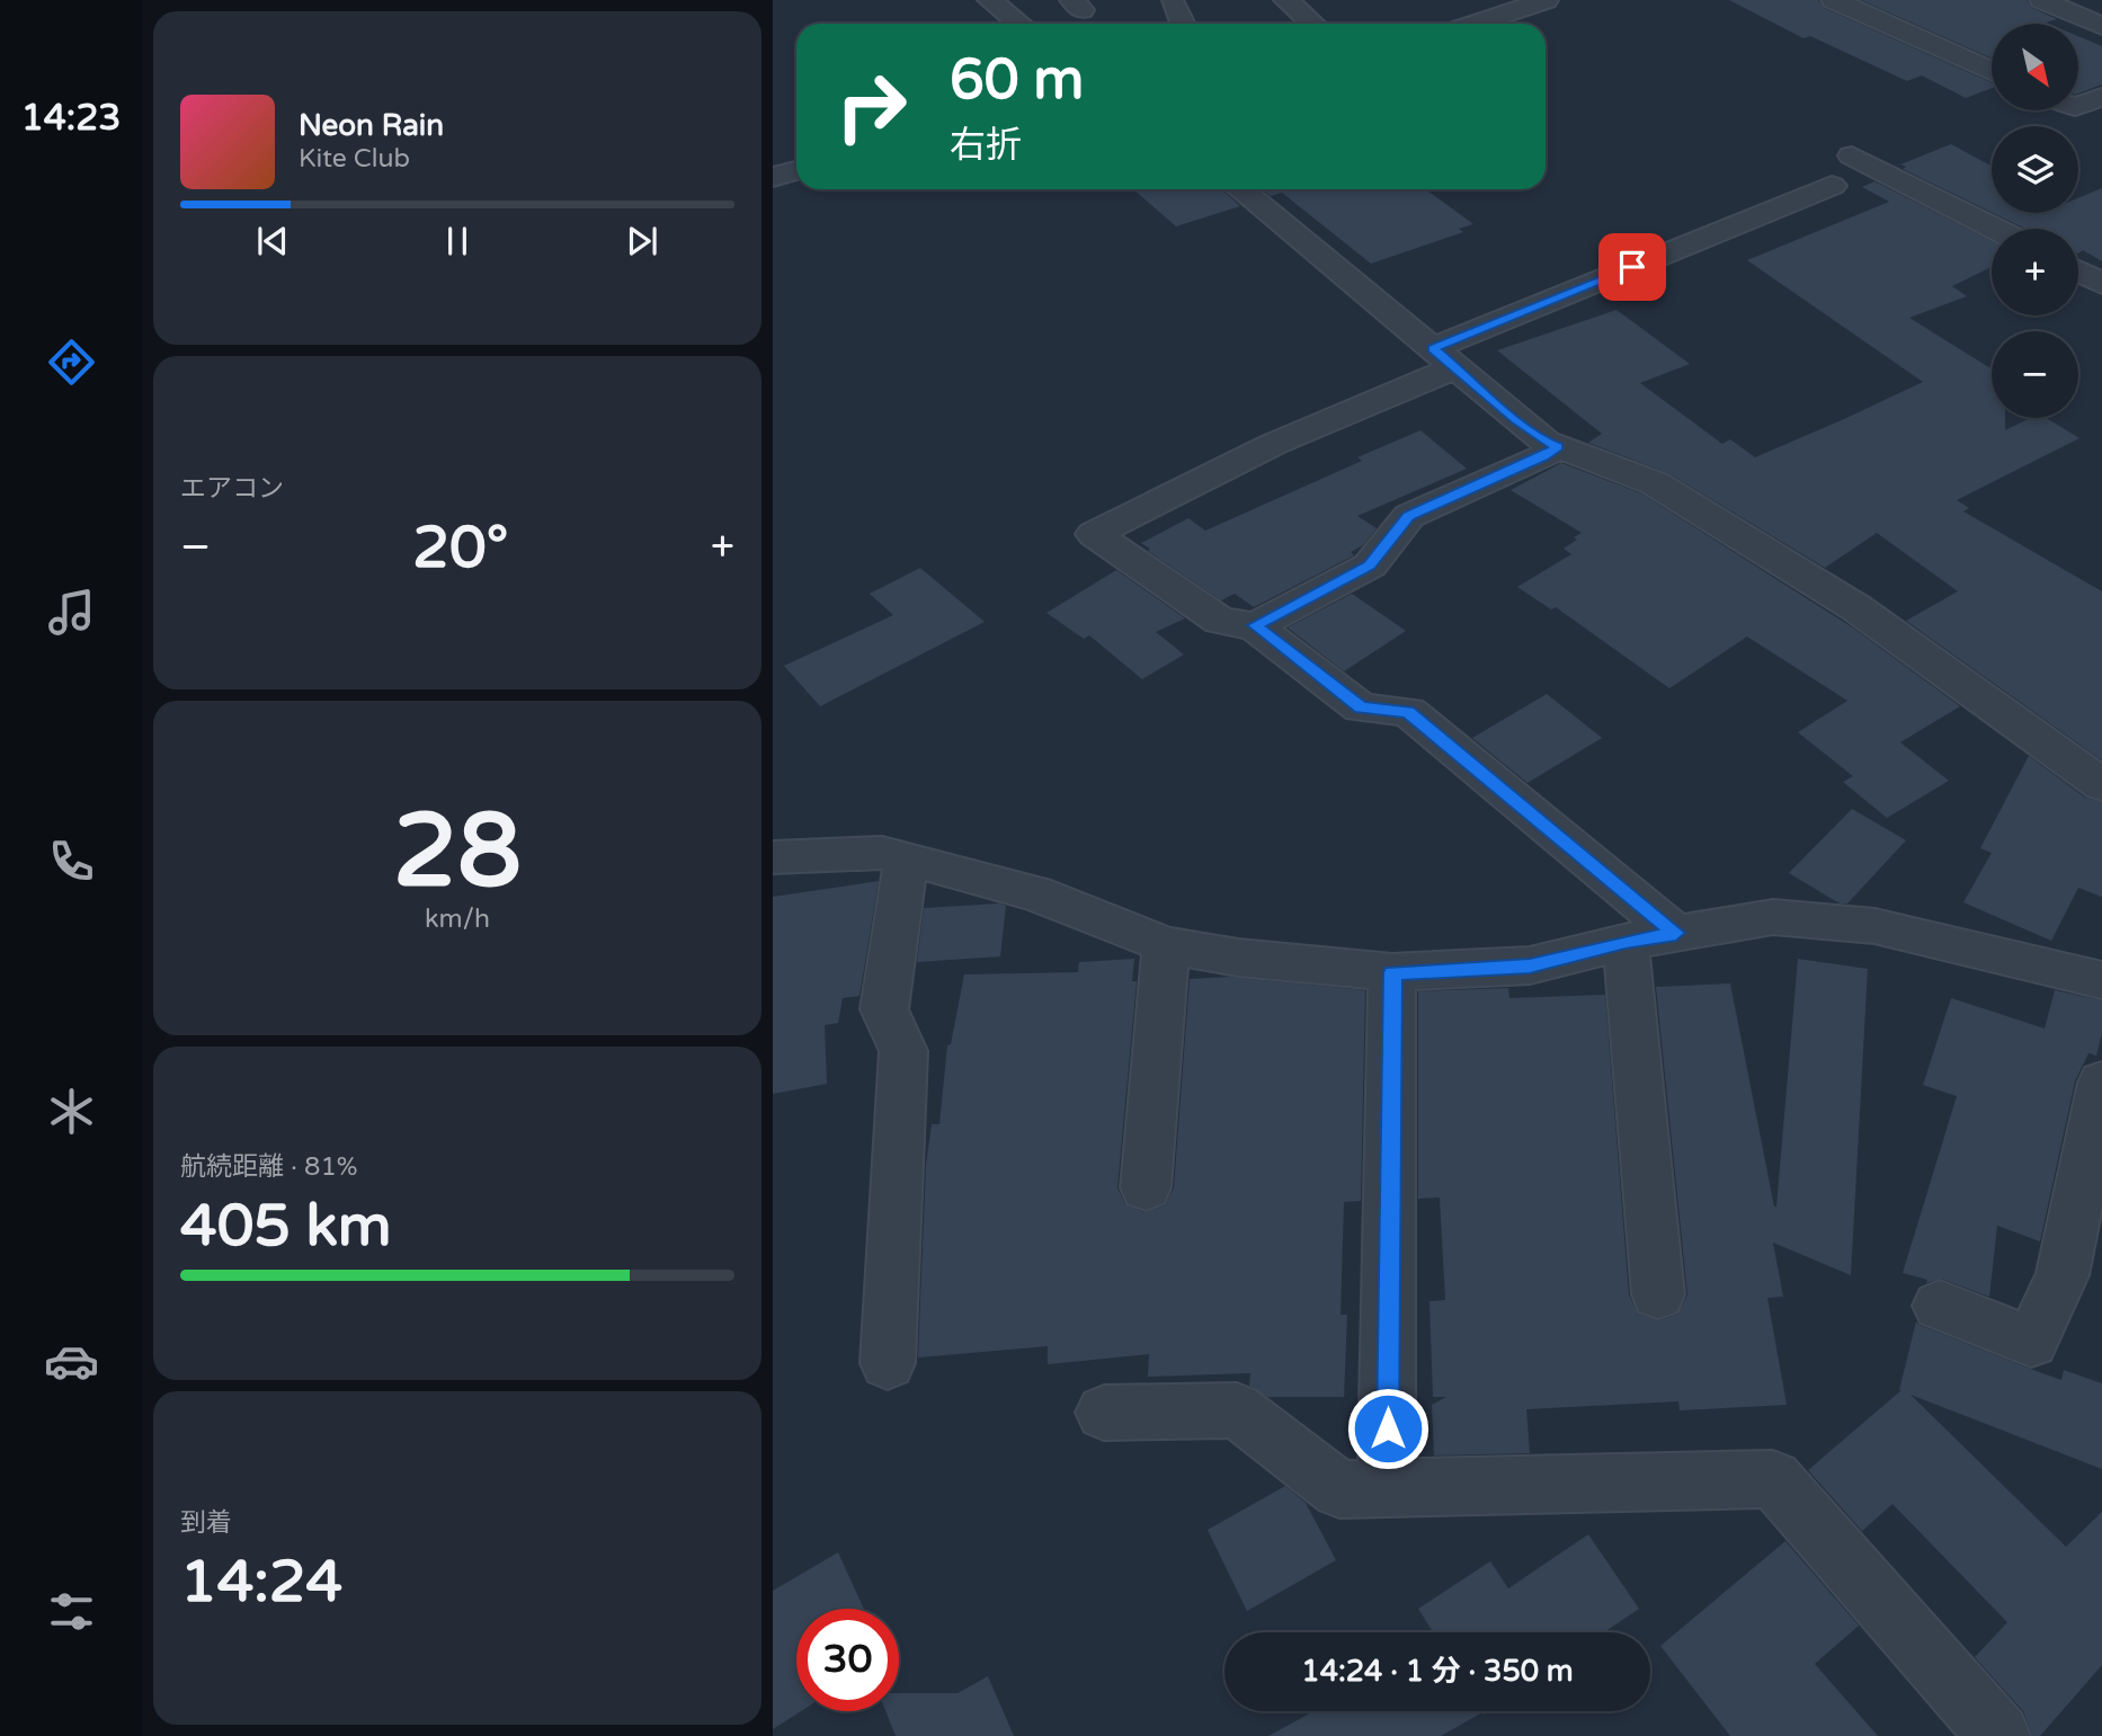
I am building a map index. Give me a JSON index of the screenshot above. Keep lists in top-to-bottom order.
{
  "north": "bottom right",
  "page": {
    "tabs": "14:23",
    "map_buttons": ["+", "−"],
    "turn": ["60 m", "右折"],
    "song": ["Neon Rain", "Kite Club"],
    "tile": [
      "エアコン",
      ["28", "km/h"],
      ["航続距離 · 81%", "405 km"],
      ["到着", "14:24"]
    ],
    "heat": ["−", "20°", "+"],
    "limit": "30",
    "trip": "14:24 · 1 分 · 350 m"
  }
}
